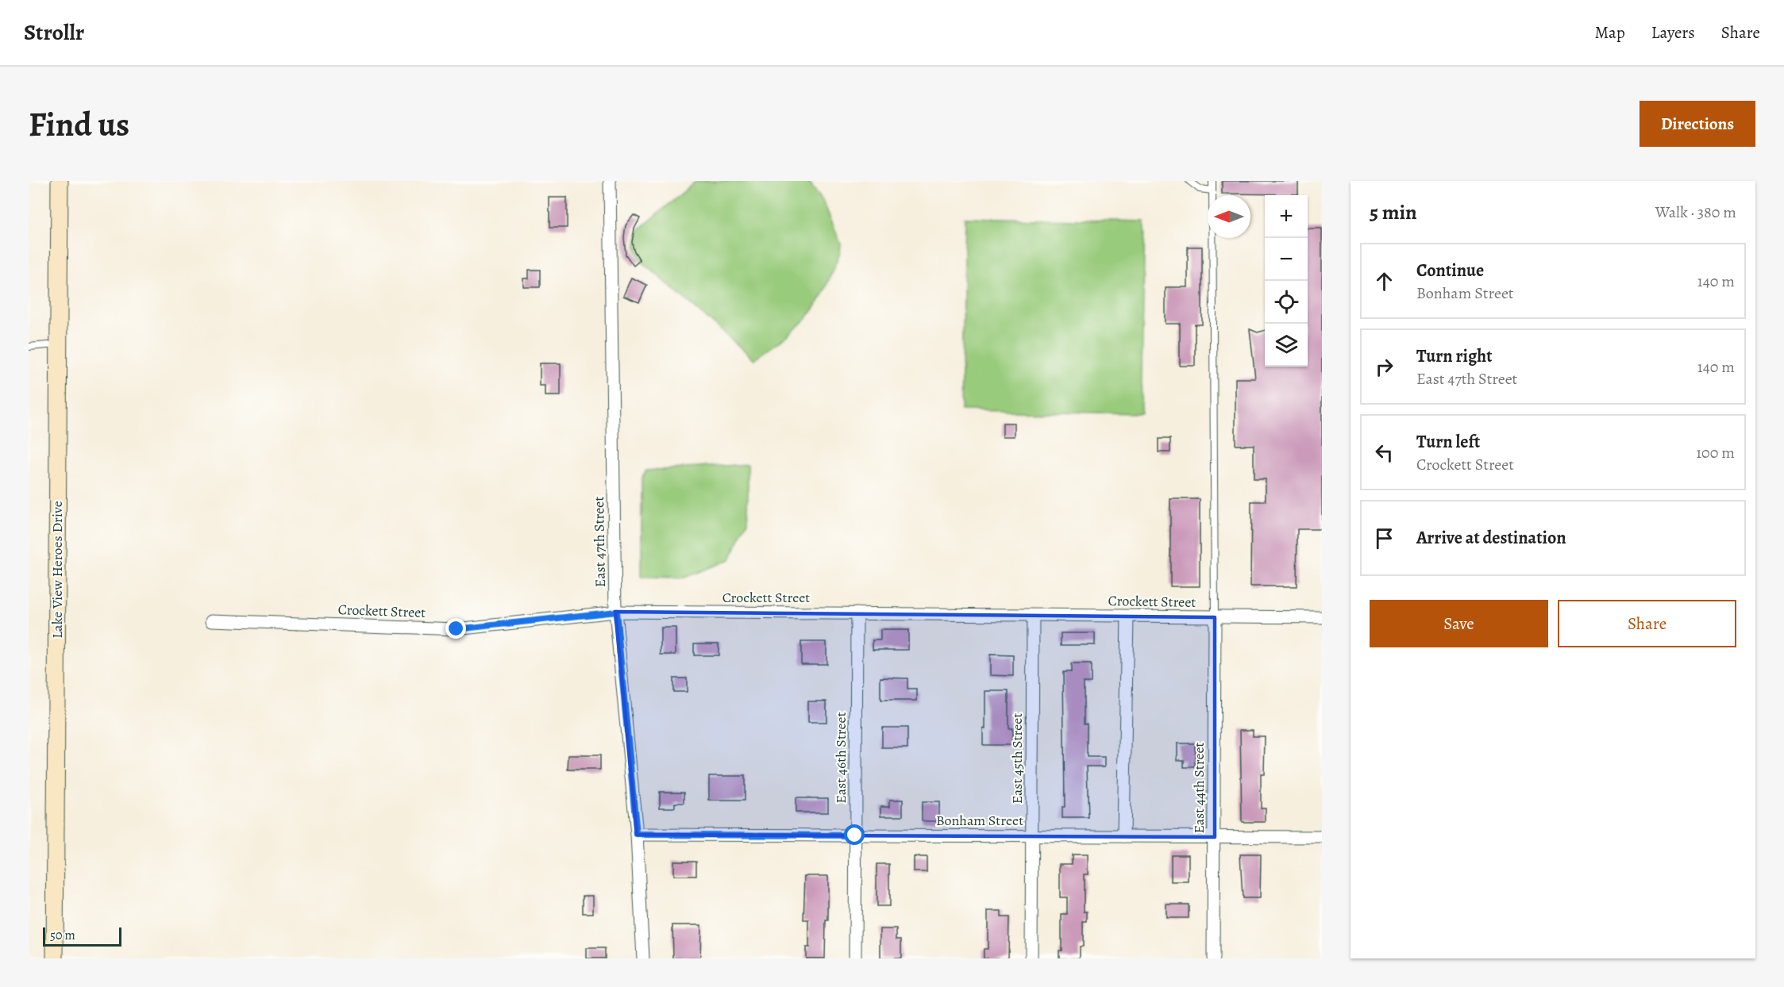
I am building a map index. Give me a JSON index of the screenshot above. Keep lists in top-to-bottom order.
{
  "streets": {
    "street": [
      "East 47th Street",
      "Lake View Heroes Drive",
      "Crockett Street",
      "East 46th Street",
      "East 45th Street",
      "East 44th Street",
      "Bonham Street"
    ]
  },
  "crossings": [
    ["East 47th Street", "Crockett Street"],
    ["East 47th Street", "Bonham Street"],
    ["Crockett Street", "East 46th Street"],
    ["Crockett Street", "East 45th Street"],
    ["Crockett Street", "East 44th Street"],
    ["East 46th Street", "Bonham Street"],
    ["East 45th Street", "Bonham Street"],
    ["East 44th Street", "Bonham Street"]
  ],
  "scale_bar": "50 m",
  "north": "left",
  "page": {
    "header": "Strollr",
    "nav": ["Map", "Layers", "Share"],
    "buttons": [
      "Directions",
      ["Save", "Share"]
    ],
    "title": "Find us",
    "heading": ["5 min", "Walk · 380 m"],
    "map_buttons": ["+", "−"],
    "list": [
      ["Continue", "Bonham Street", "140 m"],
      ["Turn right", "East 47th Street", "140 m"],
      ["Turn left", "Crockett Street", "100 m"],
      "Arrive at destination"
    ],
    "scale": "50 m"
  }
}
